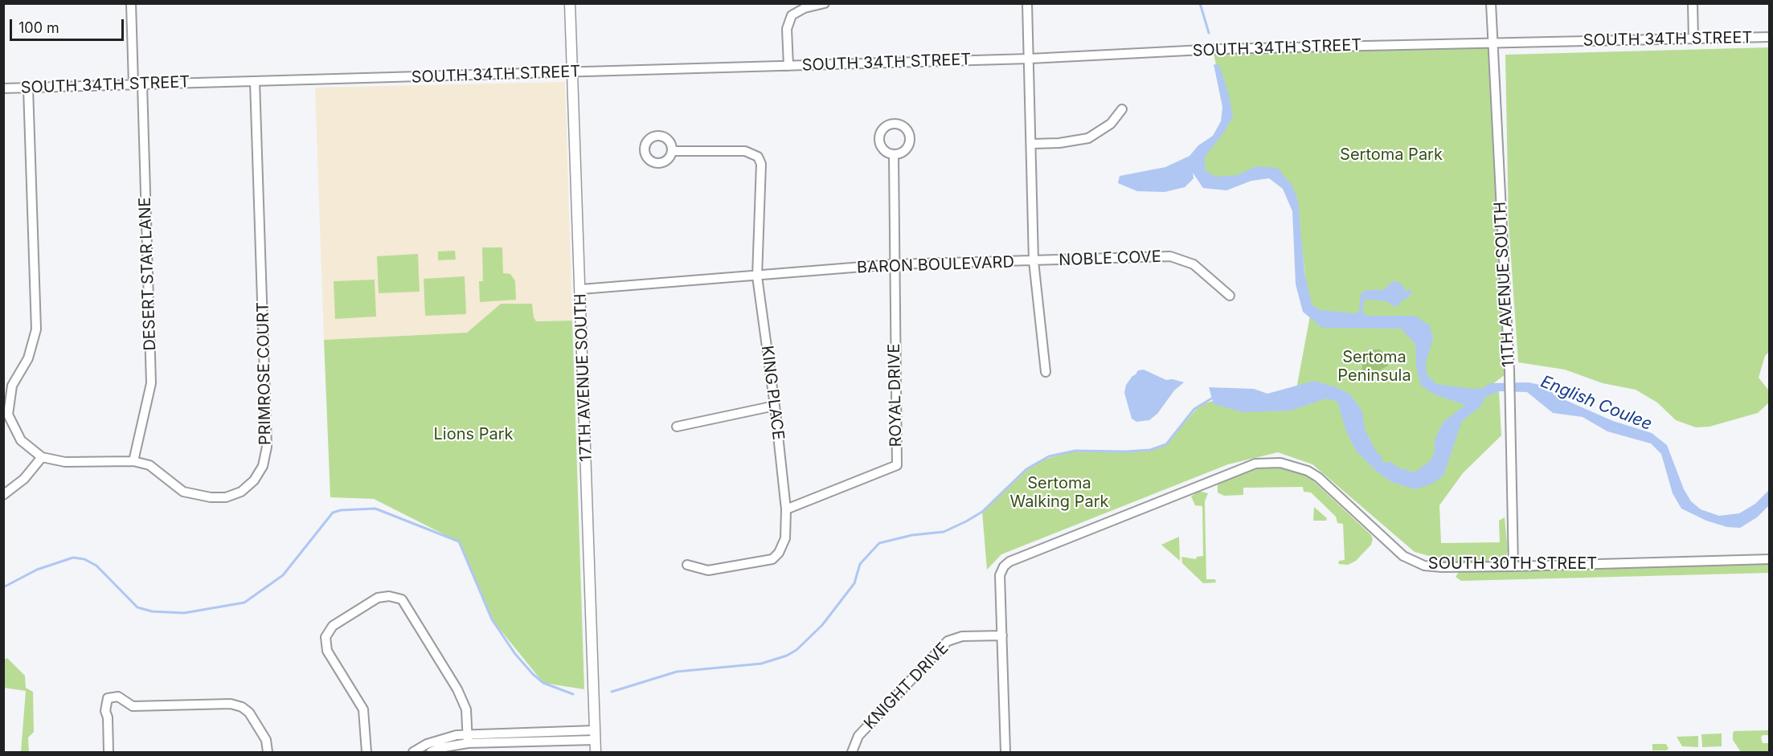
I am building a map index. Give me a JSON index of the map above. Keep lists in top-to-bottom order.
{
  "streets": {
    "street": [
      "SOUTH 34TH STREET",
      "NOBLE COVE",
      "BARON BOULEVARD",
      "DESERT STAR LANE",
      "11TH AVENUE SOUTH",
      "PRIMROSE COURT",
      "17TH AVENUE SOUTH",
      "KING PLACE",
      "ROYAL DRIVE",
      "SOUTH 30TH STREET",
      "KNIGHT DRIVE"
    ]
  },
  "crossings": [
    ["SOUTH 34TH STREET", "BARON BOULEVARD"],
    ["SOUTH 34TH STREET", "DESERT STAR LANE"],
    ["SOUTH 34TH STREET", "11TH AVENUE SOUTH"],
    ["SOUTH 34TH STREET", "PRIMROSE COURT"],
    ["SOUTH 34TH STREET", "17TH AVENUE SOUTH"],
    ["NOBLE COVE", "BARON BOULEVARD"],
    ["BARON BOULEVARD", "17TH AVENUE SOUTH"],
    ["BARON BOULEVARD", "KING PLACE"],
    ["BARON BOULEVARD", "ROYAL DRIVE"],
    ["DESERT STAR LANE", "PRIMROSE COURT"],
    ["11TH AVENUE SOUTH", "SOUTH 30TH STREET"],
    ["KING PLACE", "ROYAL DRIVE"],
    ["SOUTH 30TH STREET", "KNIGHT DRIVE"]
  ],
  "water": ["English Coulee"],
  "parks": [
    "Sertoma Park",
    "Sertoma Peninsula",
    "Lions Park",
    "Sertoma Walking Park"
  ],
  "scale_bar": "100 m"
}
